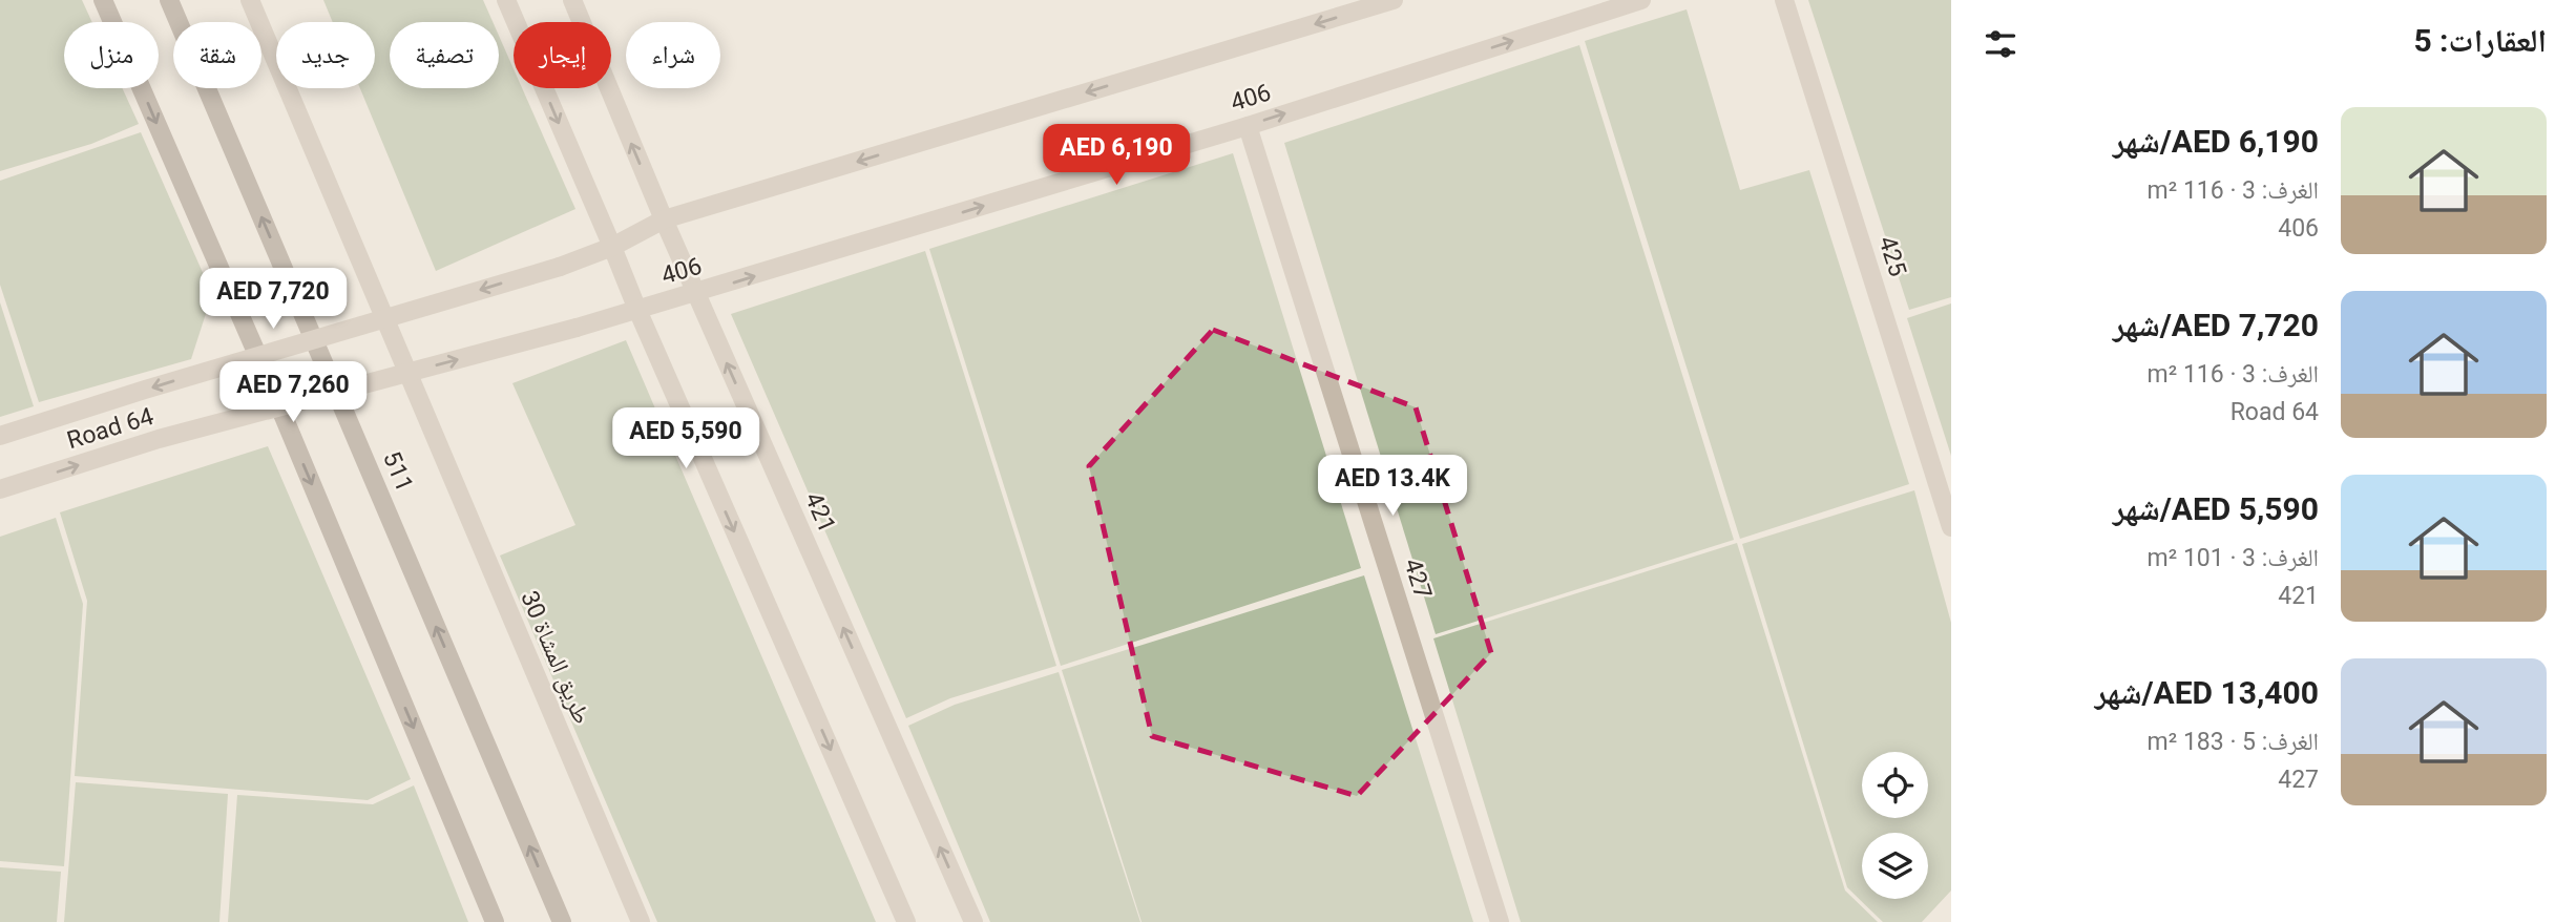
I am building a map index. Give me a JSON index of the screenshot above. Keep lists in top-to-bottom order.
{
  "streets": {
    "main road": ["511"],
    "street": [
      "406",
      "425",
      "Road 64",
      "421",
      "427",
      "طريق المشاة 30"
    ]
  },
  "crossings": [
    ["406", "Road 64"],
    ["406", "421"],
    ["406", "427"]
  ],
  "page": {
    "heading": "العقارات: 5",
    "chip": [
      "شراء",
      "إيجار",
      "تصفية",
      "جديد",
      "شقة",
      "منزل"
    ],
    "list": [
      {
        "name": "AED 6,190/شهر",
        "note": "الغرف: 3 · 116 m² · 406"
      },
      {
        "name": "AED 7,720/شهر",
        "note": "الغرف: 3 · 116 m² · Road 64"
      },
      {
        "name": "AED 5,590/شهر",
        "note": "الغرف: 3 · 101 m² · 421"
      },
      {
        "name": "AED 13,400/شهر",
        "note": "الغرف: 5 · 183 m² · 427"
      }
    ],
    "price": [
      "AED 6,190",
      "AED 7,720",
      "AED 7,260",
      "AED 5,590",
      "AED 13.4K"
    ]
  }
}
